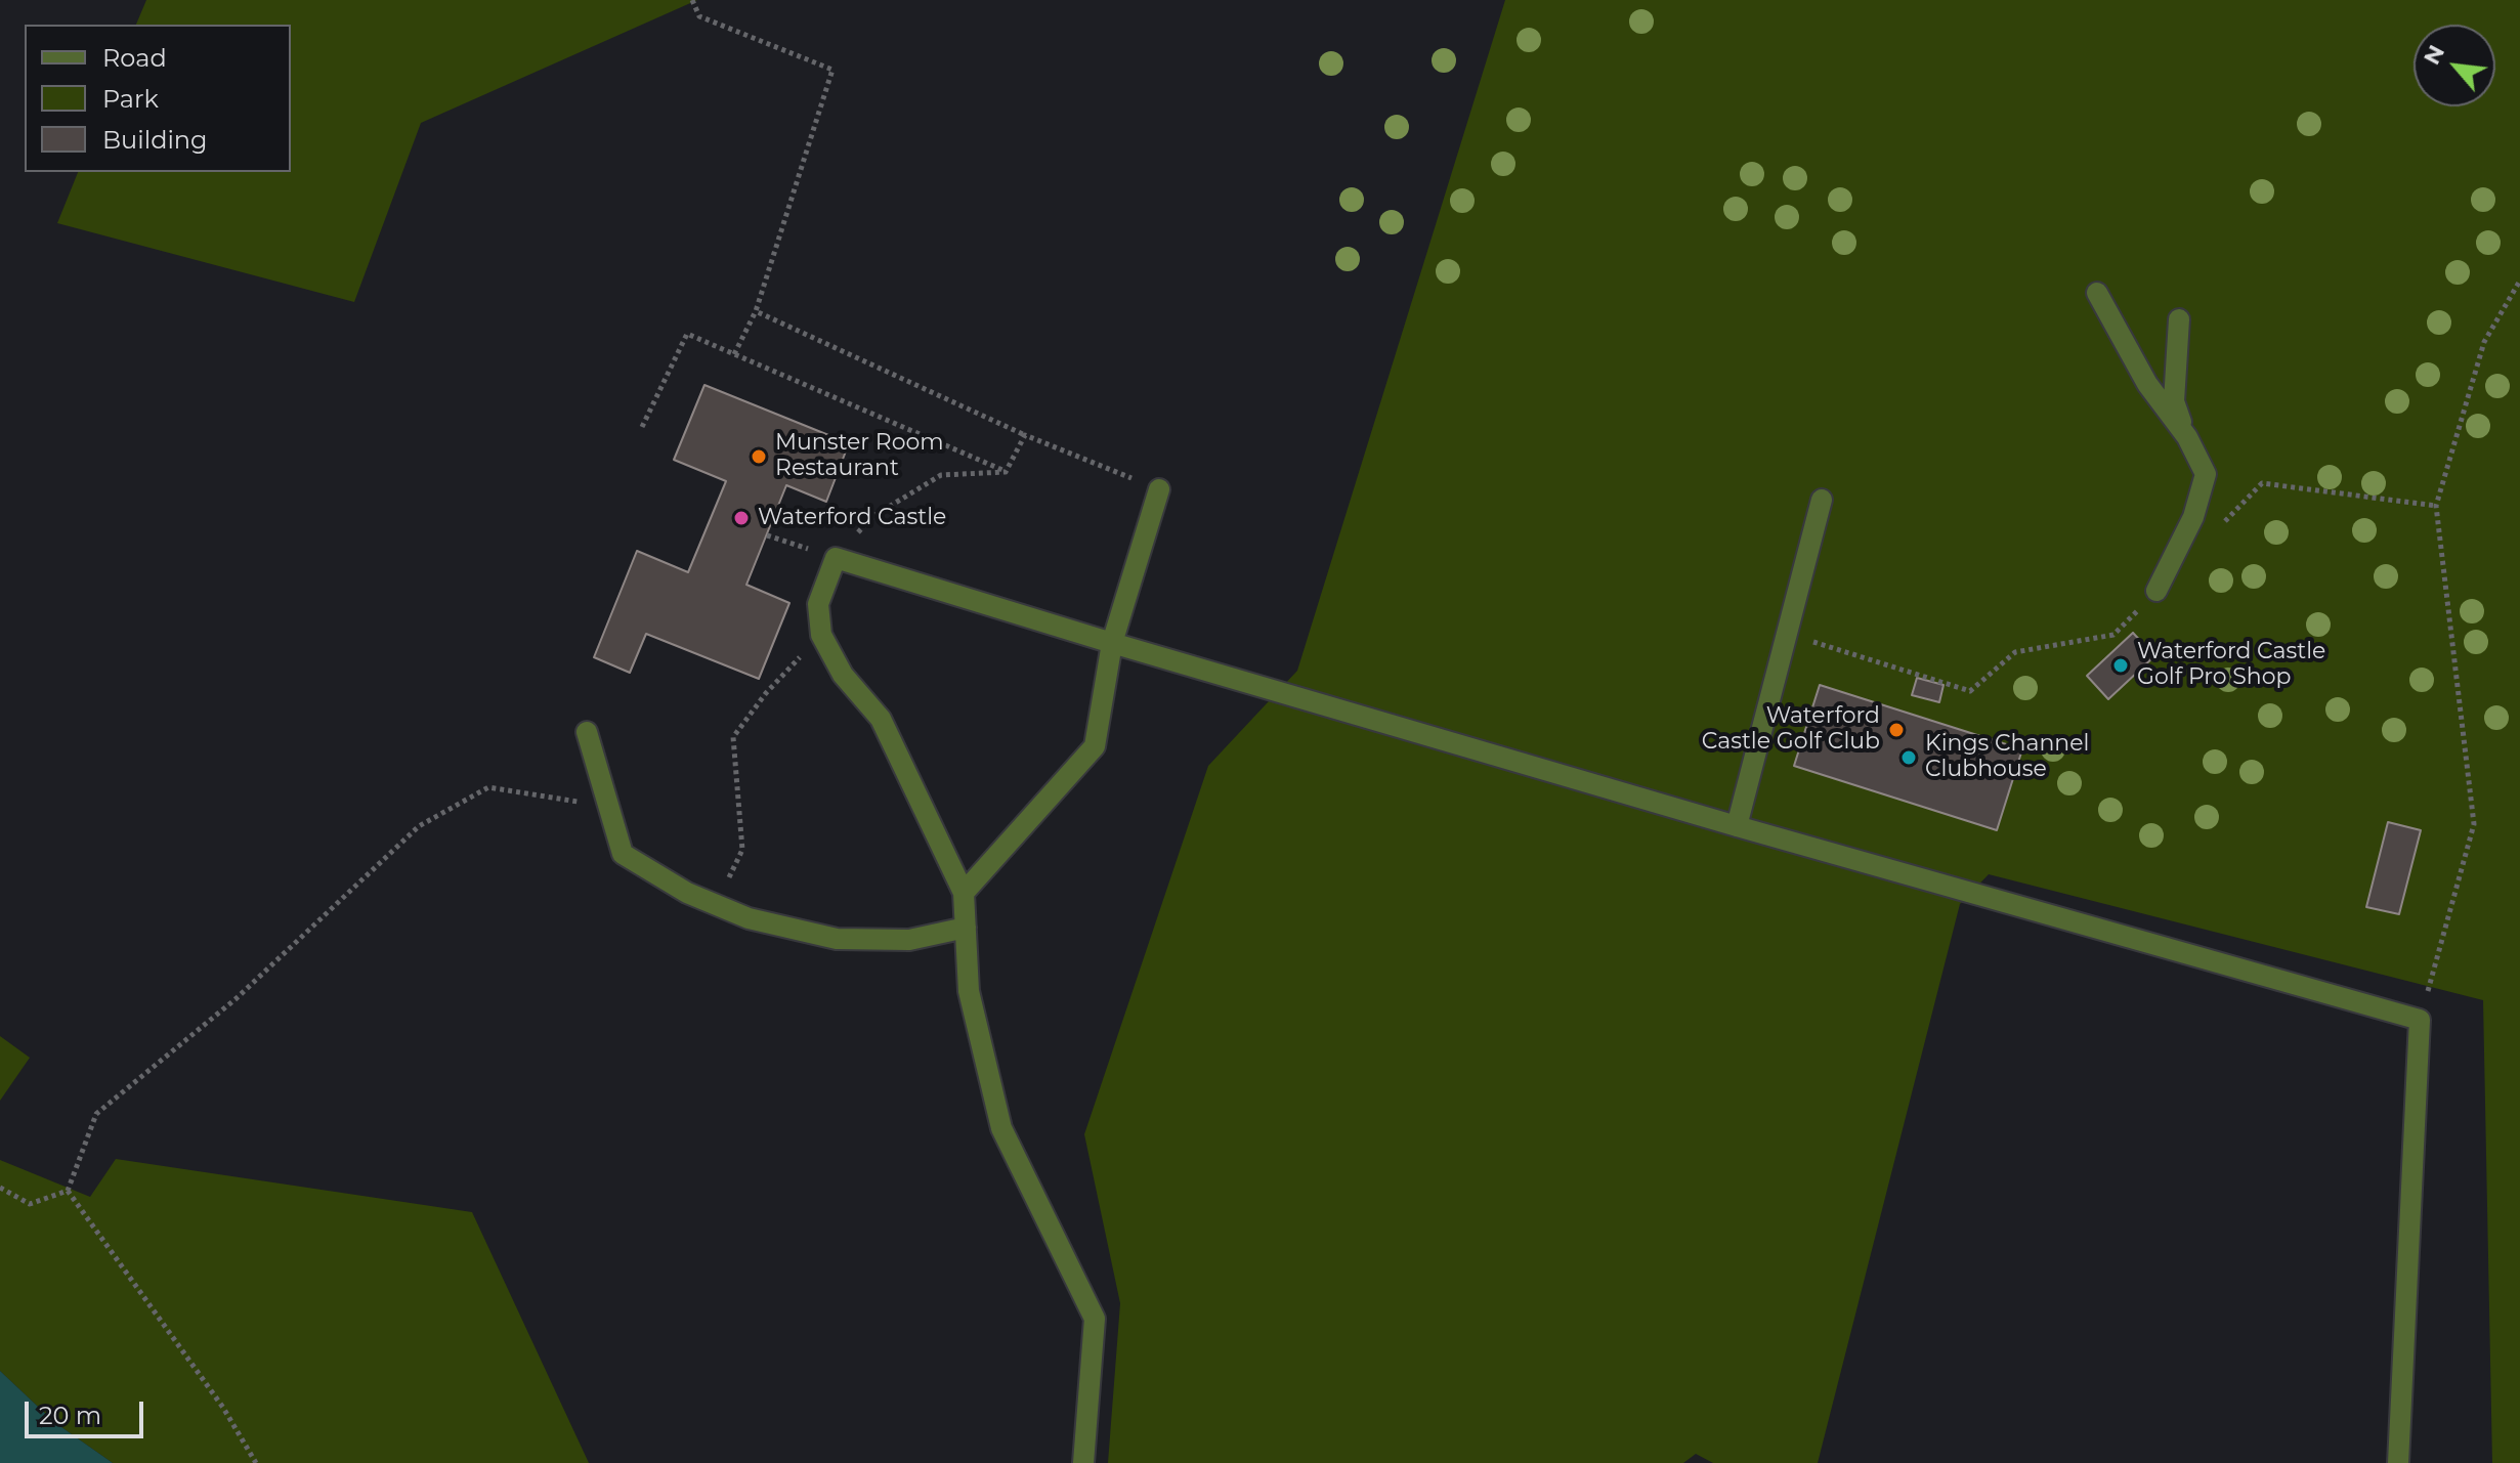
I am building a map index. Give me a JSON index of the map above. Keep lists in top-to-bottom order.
{
  "places": [
    "Munster Room Restaurant",
    "Waterford Castle",
    "Waterford Castle Golf Pro Shop",
    "Waterford Castle Golf Club",
    "Kings Channel Clubhouse"
  ],
  "legend": ["Road", "Park", "Building"],
  "scale_bar": "20 m",
  "north": "top left"
}
